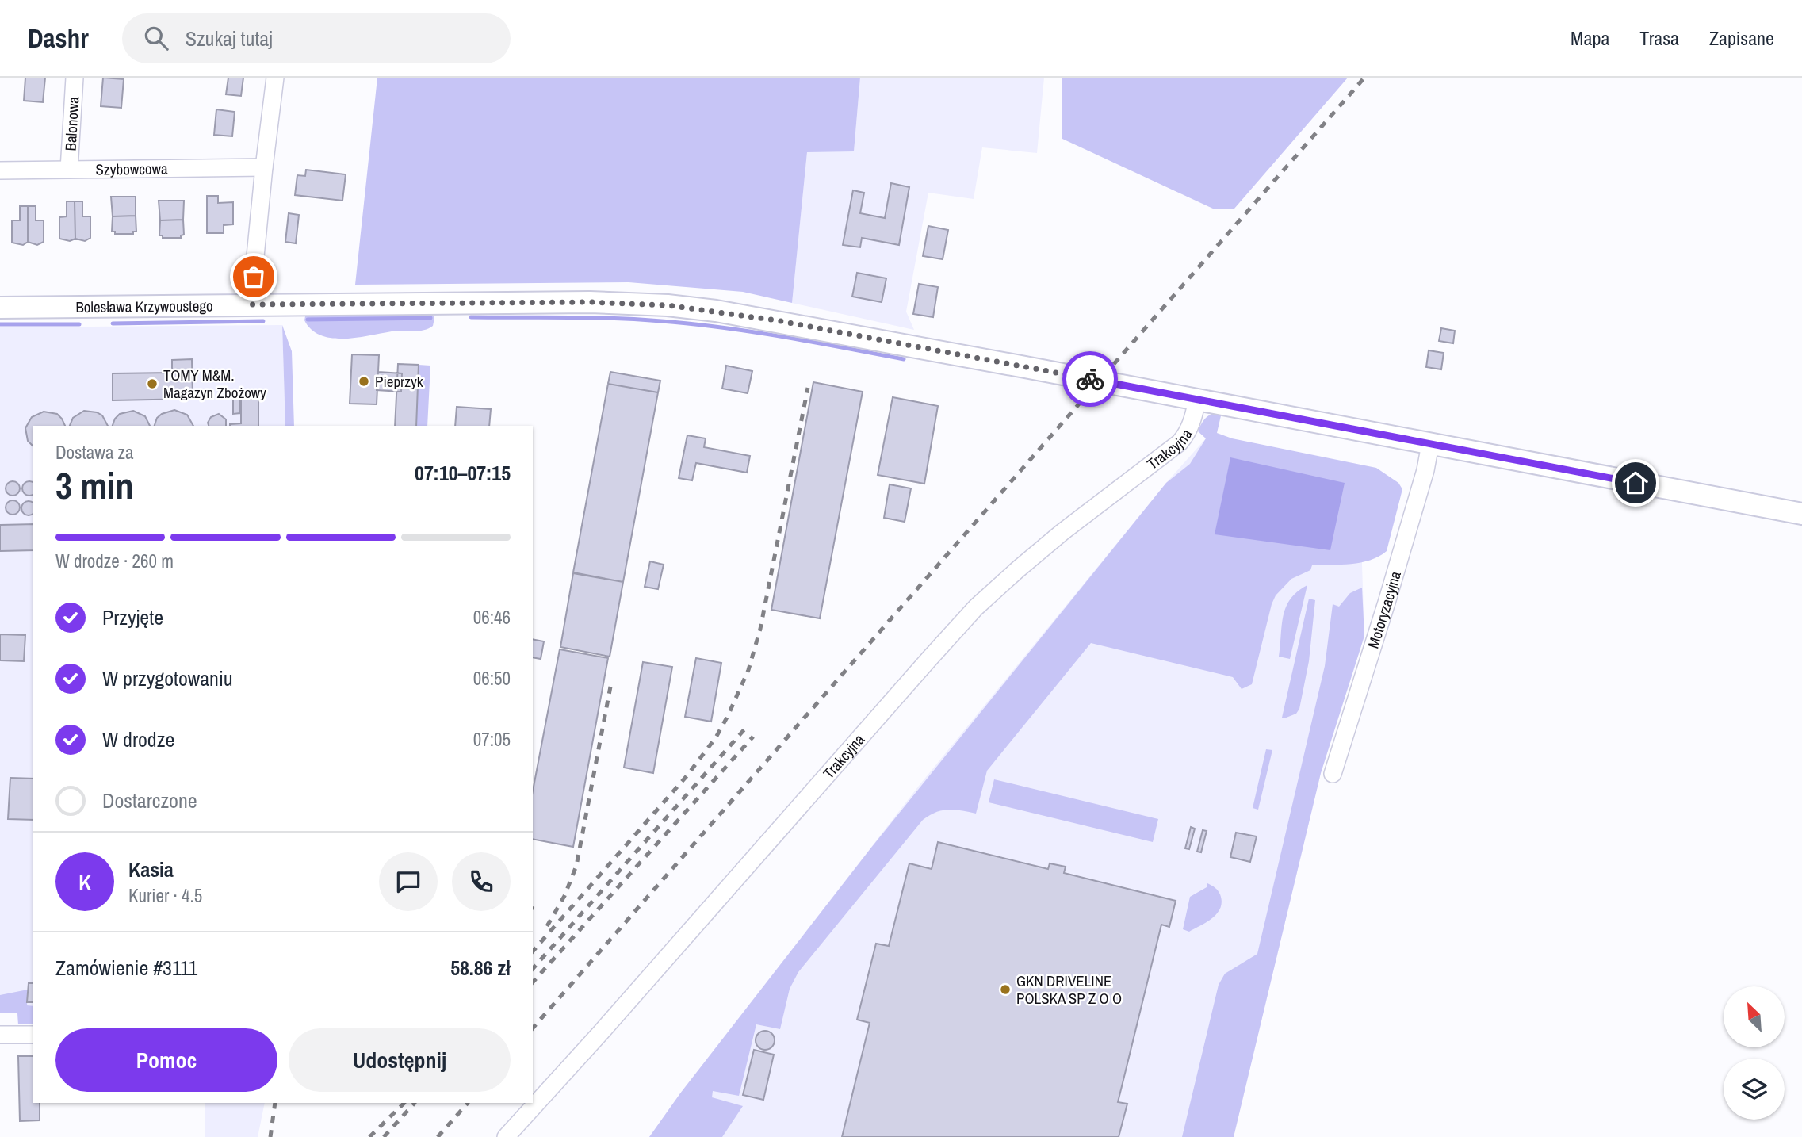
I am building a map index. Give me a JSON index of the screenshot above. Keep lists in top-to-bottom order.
{
  "streets": {
    "street": [
      "Balonowa",
      "Szybowcowa",
      "Bolesława Krzywoustego",
      "Trakcyjna",
      "Motoryzacyjna"
    ]
  },
  "crossings": [
    ["Balonowa", "Szybowcowa"],
    ["Bolesława Krzywoustego", "Trakcyjna"],
    ["Bolesława Krzywoustego", "Motoryzacyjna"]
  ],
  "places": ["Pieprzyk", "TOMY M&M. Magazyn Zbożowy", "GKN DRIVELINE POLSKA SP Z O O"],
  "north": "top left",
  "page": {
    "header": "Dashr",
    "search": "Szukaj tutaj",
    "nav": ["Mapa", "Trasa", "Zapisane"],
    "heading": ["3 min", "Dostawa za", "07:10–07:15"],
    "panel": [
      "Kasia",
      "Kurier · 4.5",
      "Zamówienie #3111",
      "58.86 zł"
    ],
    "bar": "W drodze · 260 m",
    "list": [
      ["Przyjęte", "06:46"],
      ["W przygotowaniu", "06:50"],
      ["W drodze", "07:05"],
      "Dostarczone"
    ],
    "round": "K",
    "buttons": ["Pomoc", "Udostępnij"]
  }
}
